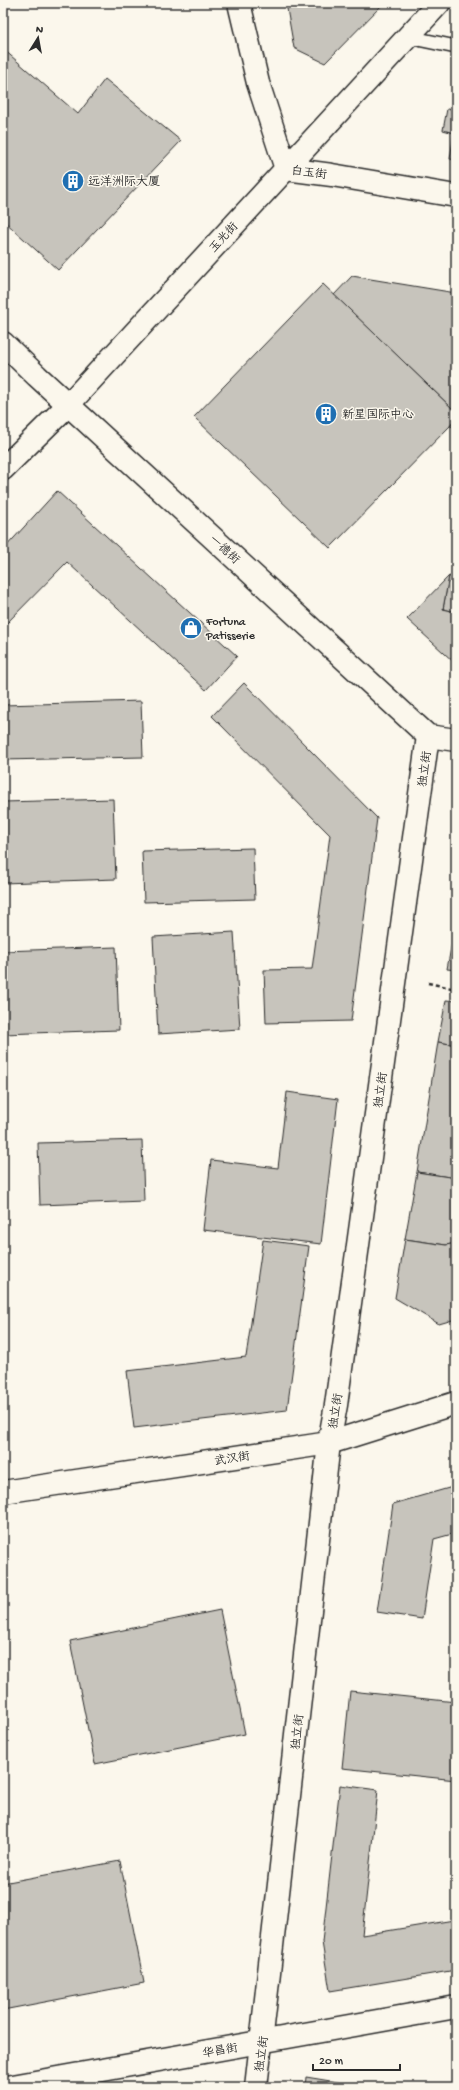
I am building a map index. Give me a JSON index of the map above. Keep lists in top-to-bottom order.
{
  "streets": {
    "street": [
      "白玉街",
      "玉光街",
      "一德街",
      "独立街",
      "武汉街",
      "华昌街"
    ]
  },
  "crossings": [
    ["白玉街", "玉光街"],
    ["玉光街", "一德街"],
    ["一德街", "独立街"],
    ["独立街", "武汉街"],
    ["独立街", "华昌街"]
  ],
  "places": {
    "building": ["远洋洲际大厦", "新星国际中心"],
    "shop": ["Fortuna Patisserie"]
  },
  "scale_bar": "20 m",
  "north": "top"
}
